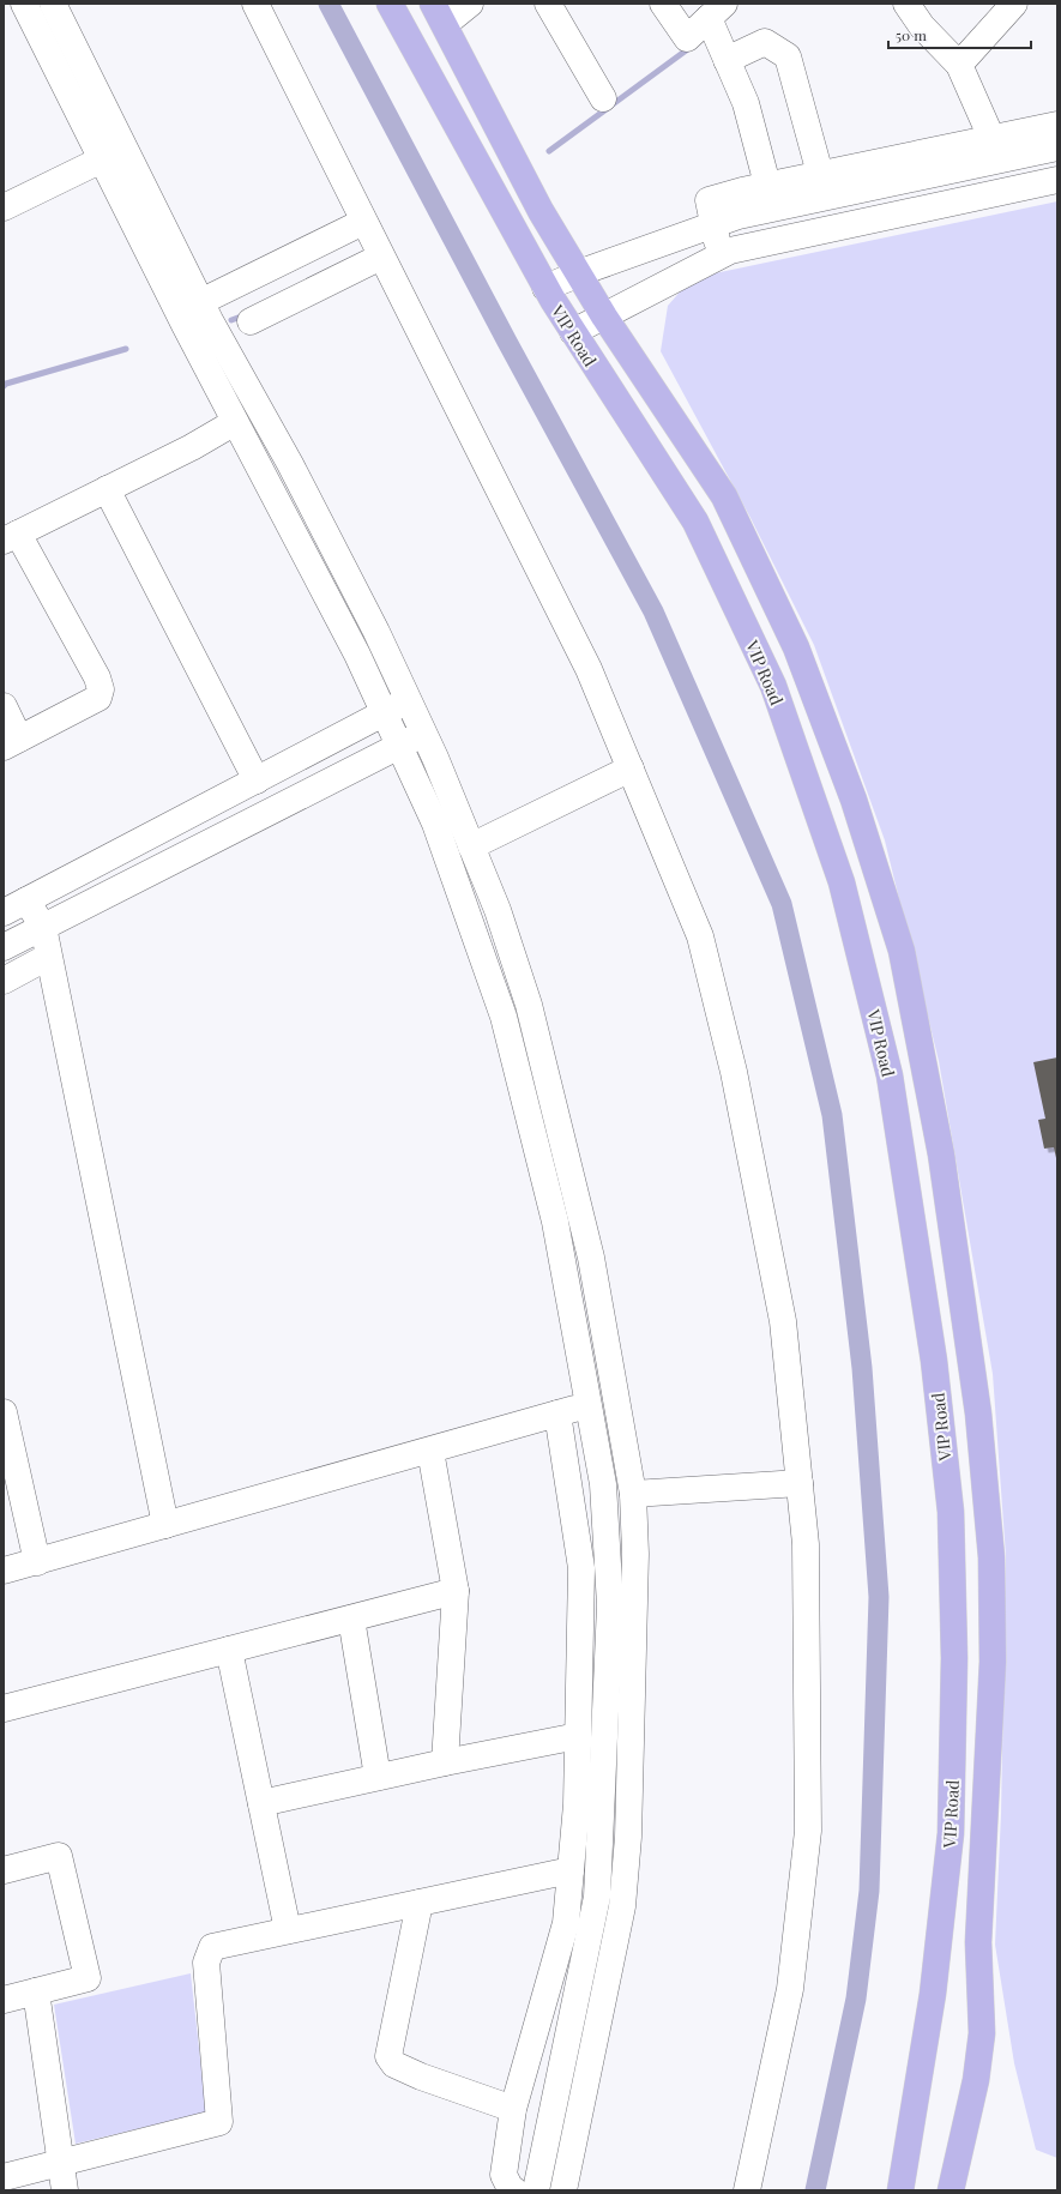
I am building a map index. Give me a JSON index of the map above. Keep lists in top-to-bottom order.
{
  "streets": {
    "main road": ["VIP Road"]
  },
  "scale_bar": "50 m"
}
